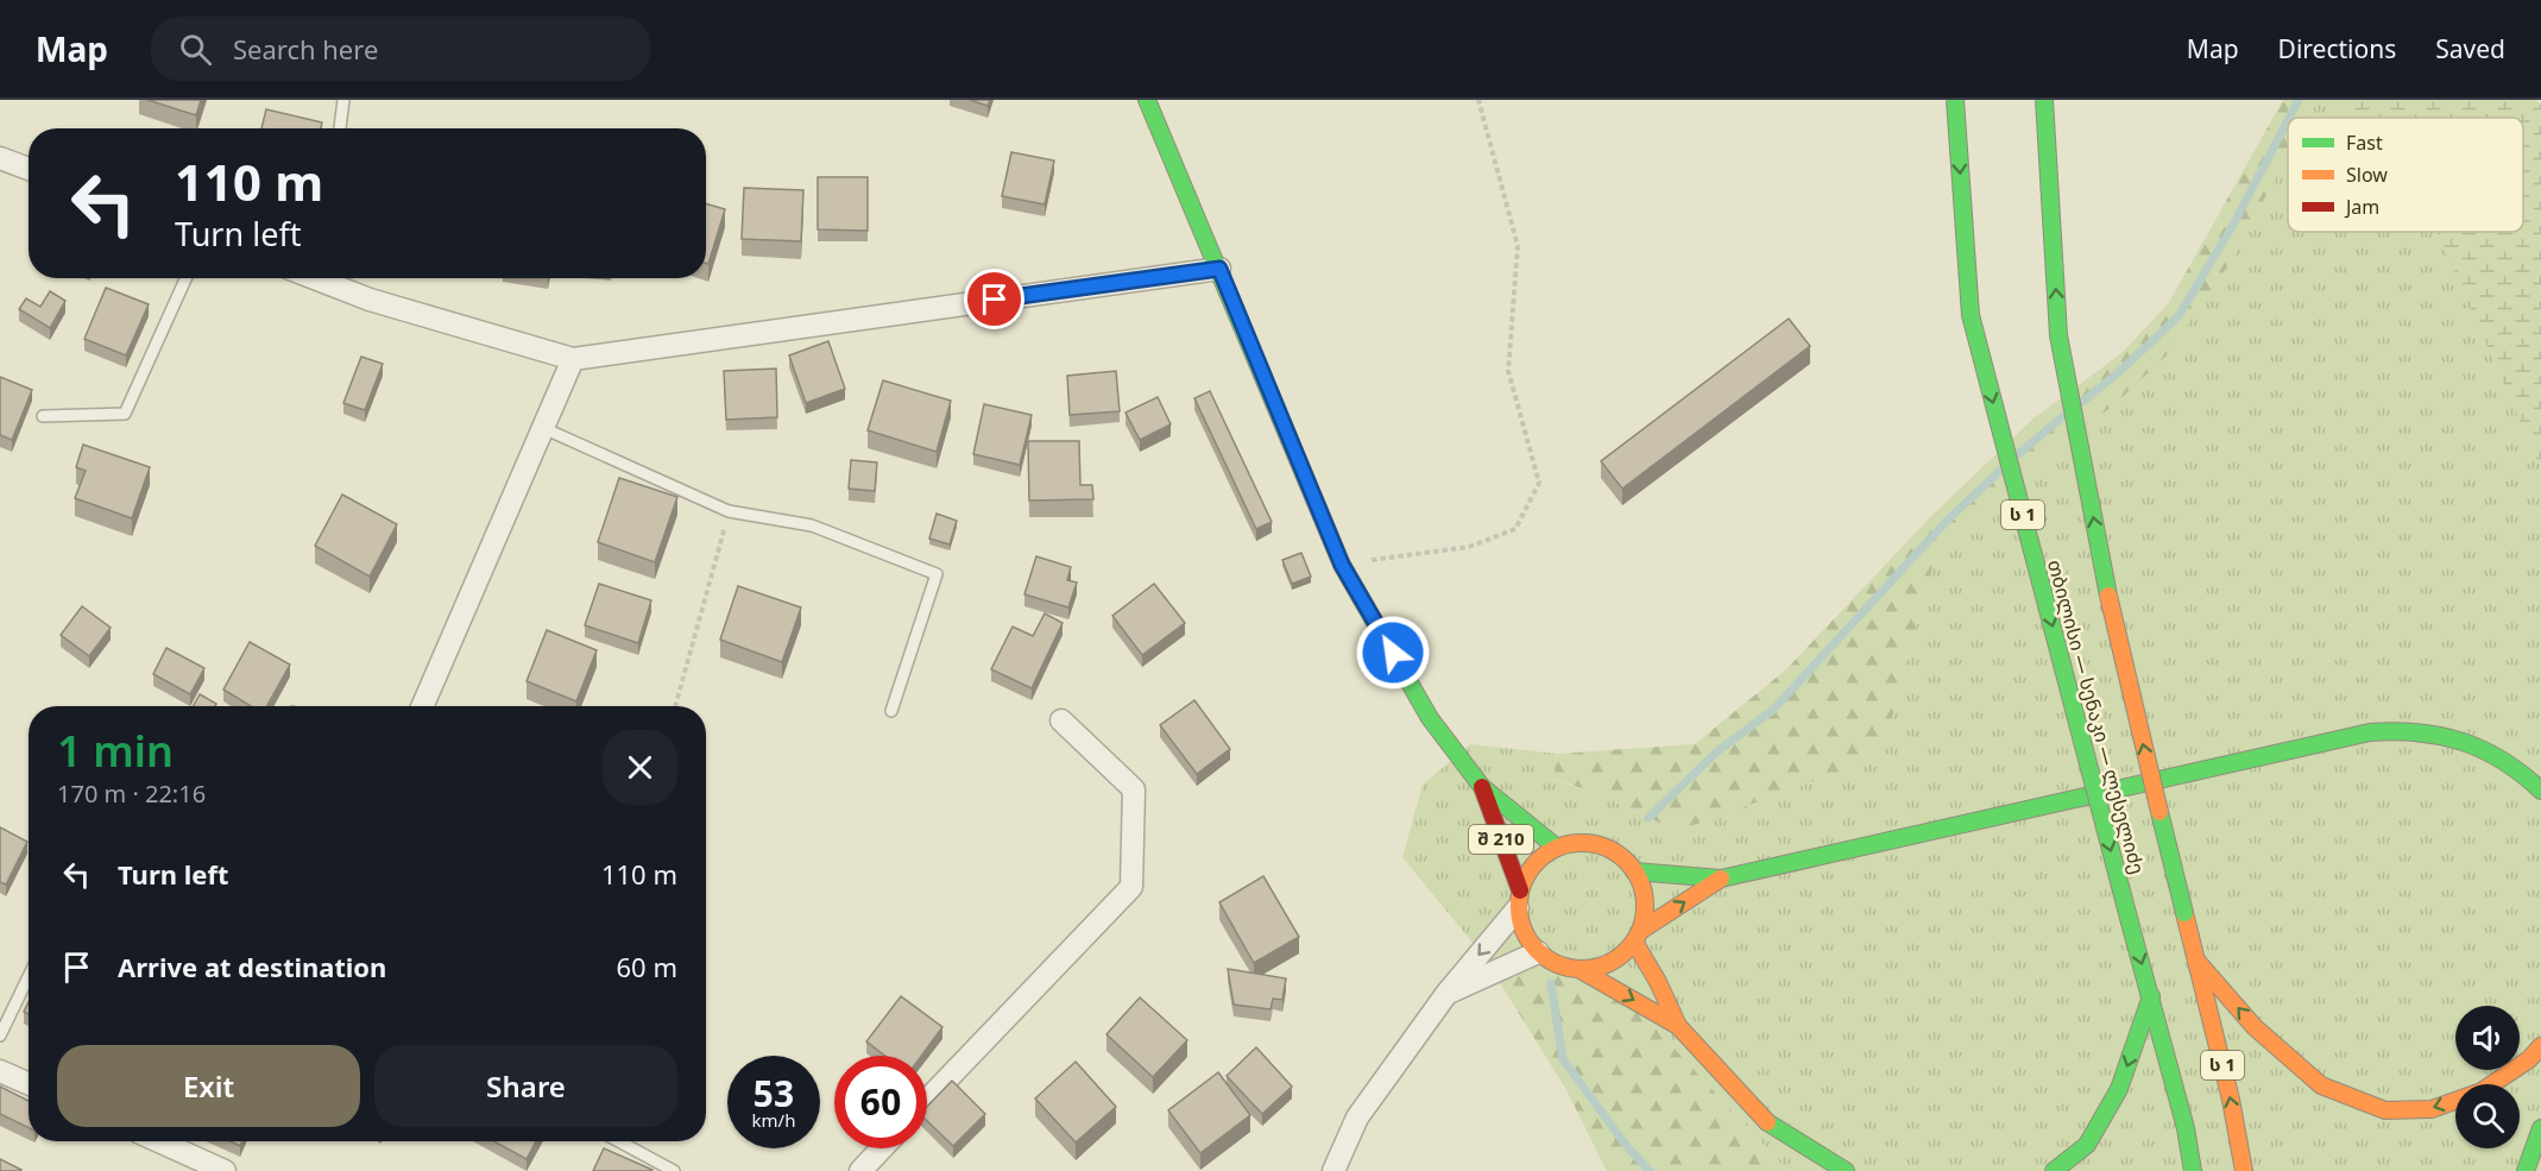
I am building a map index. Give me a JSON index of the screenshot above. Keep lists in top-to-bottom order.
{
  "streets": {
    "main road": ["ს 1", "თბილისი — სენაკი — ლესელიძე", "შ 210"]
  },
  "legend": ["Fast", "Slow", "Jam"],
  "page": {
    "header": "Map",
    "search": "Search here",
    "nav": ["Map", "Directions", "Saved"],
    "turn": ["110 m", "Turn left"],
    "heading": ["1 min", "170 m · 22:16"],
    "list": [
      {
        "name": "Turn left",
        "value": "110 m"
      },
      {
        "name": "Arrive at destination",
        "value": "60 m"
      }
    ],
    "buttons": ["Exit", "Share"],
    "speed": "53 km/h",
    "limit": "60"
  }
}
